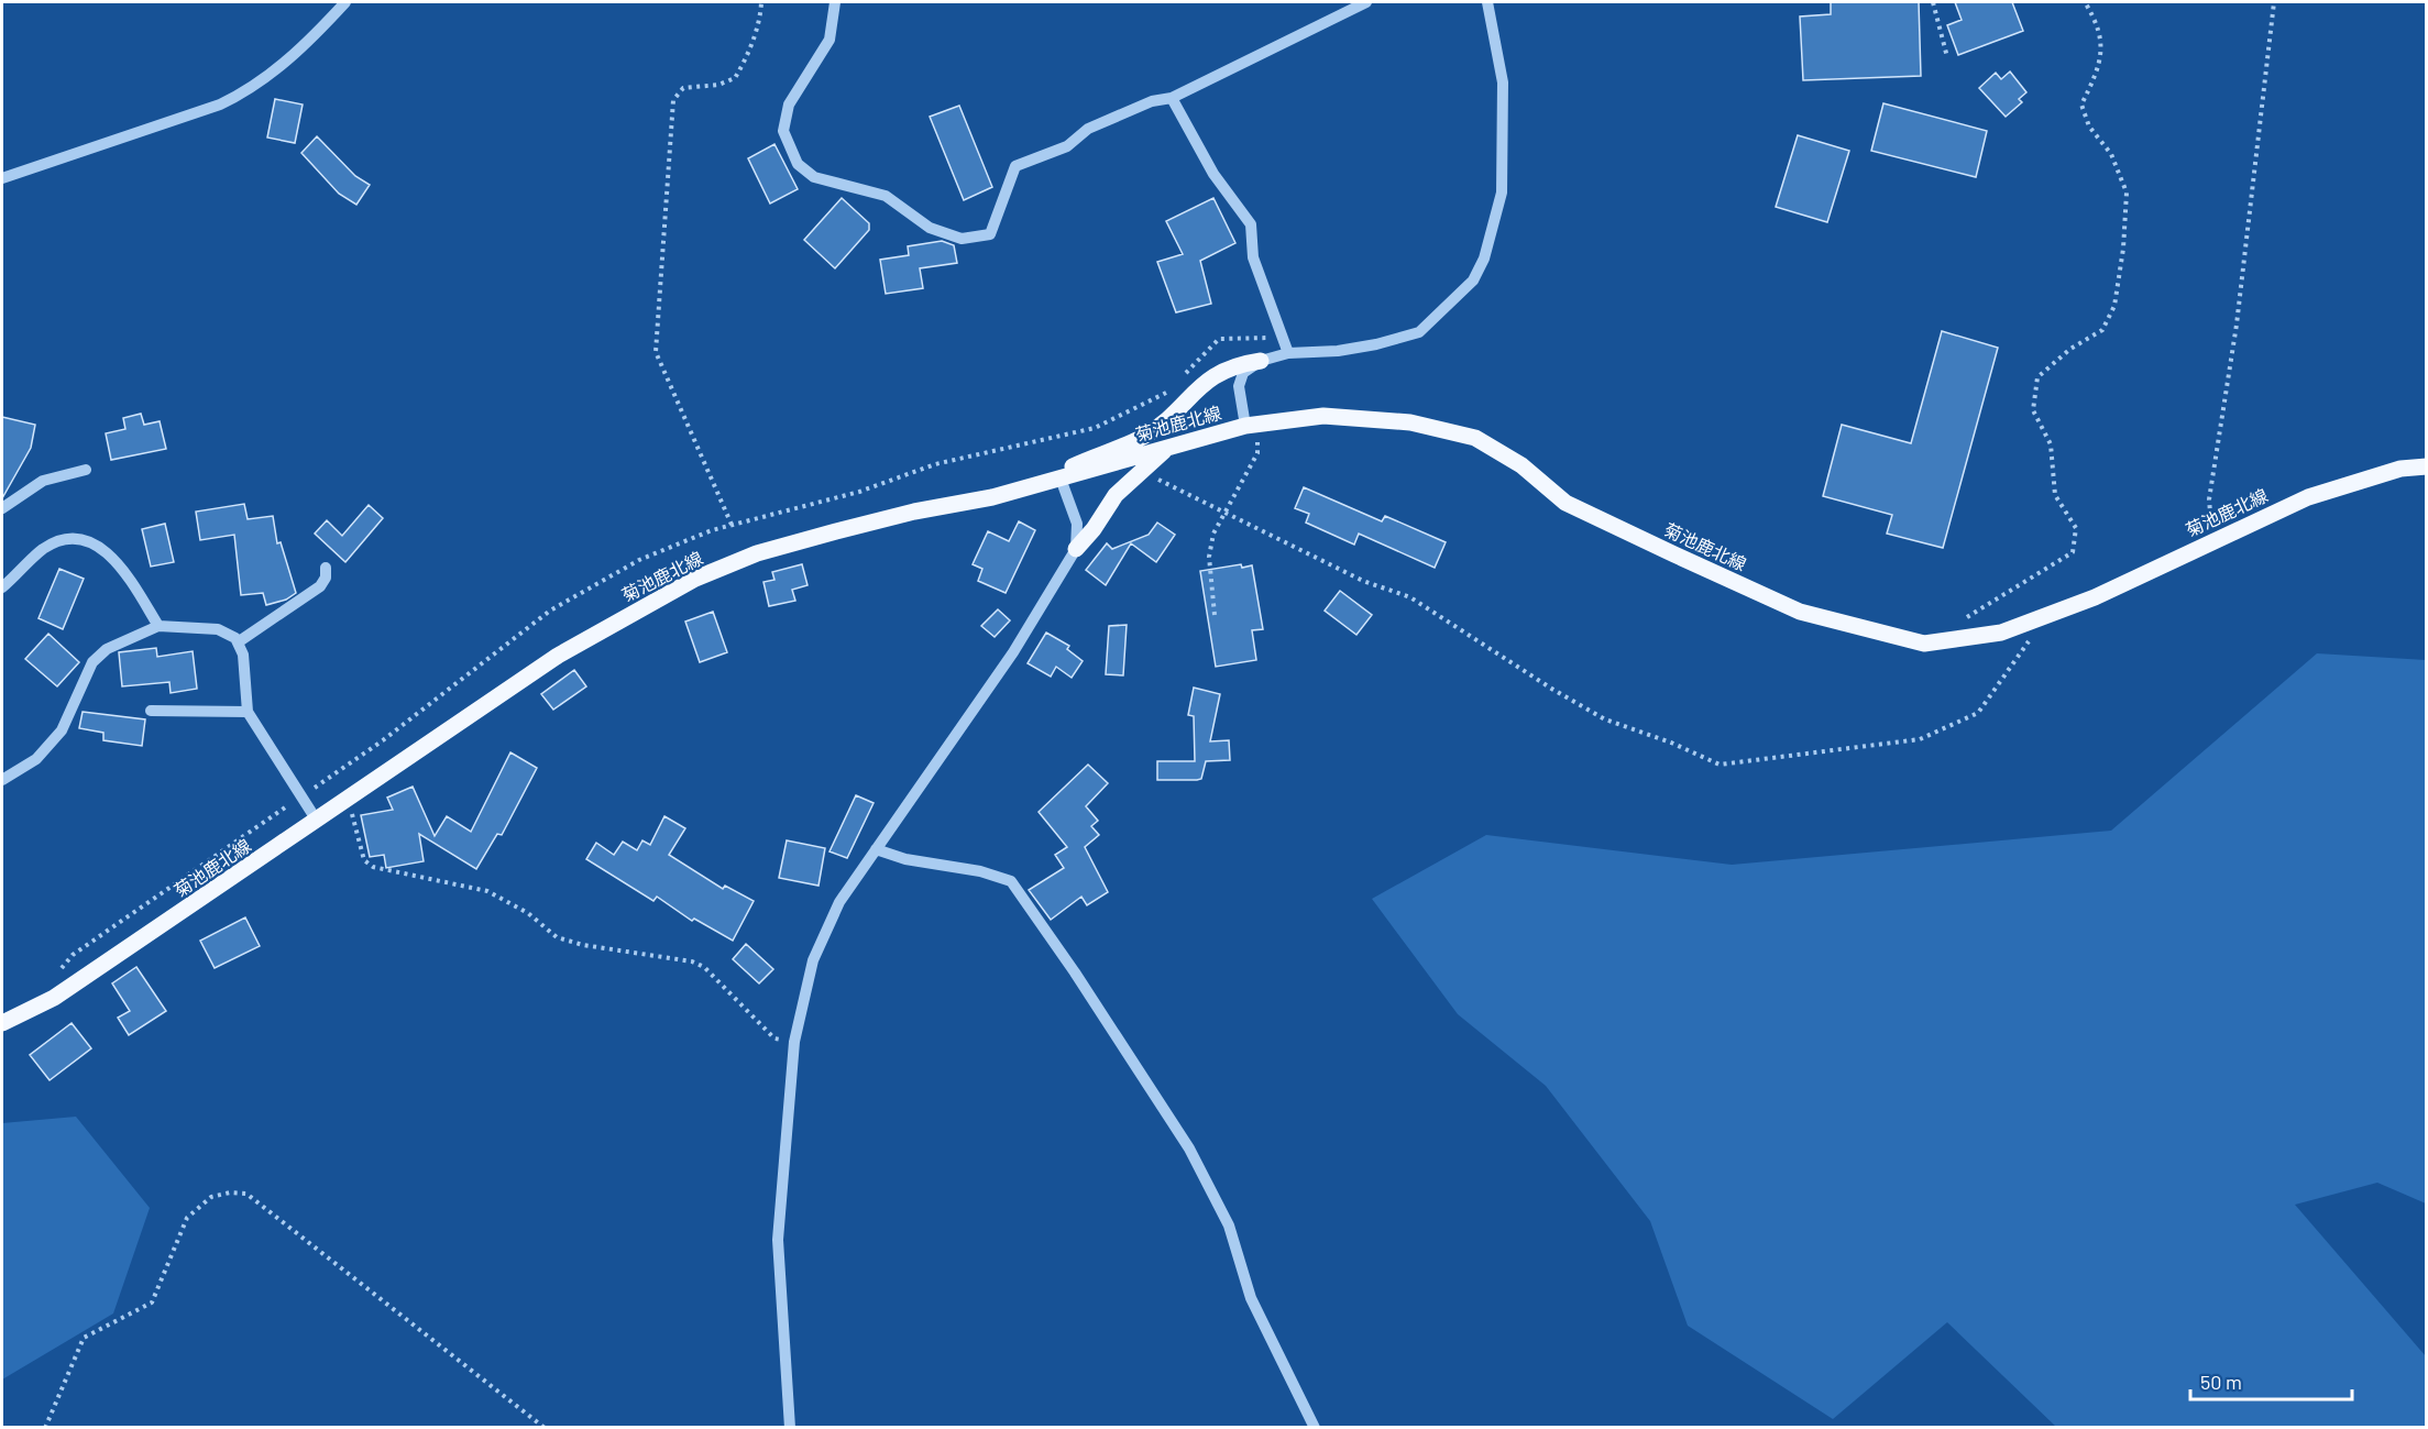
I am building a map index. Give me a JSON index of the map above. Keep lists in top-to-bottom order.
{
  "streets": {
    "main road": ["菊池鹿北線"]
  },
  "scale_bar": "50 m"
}
